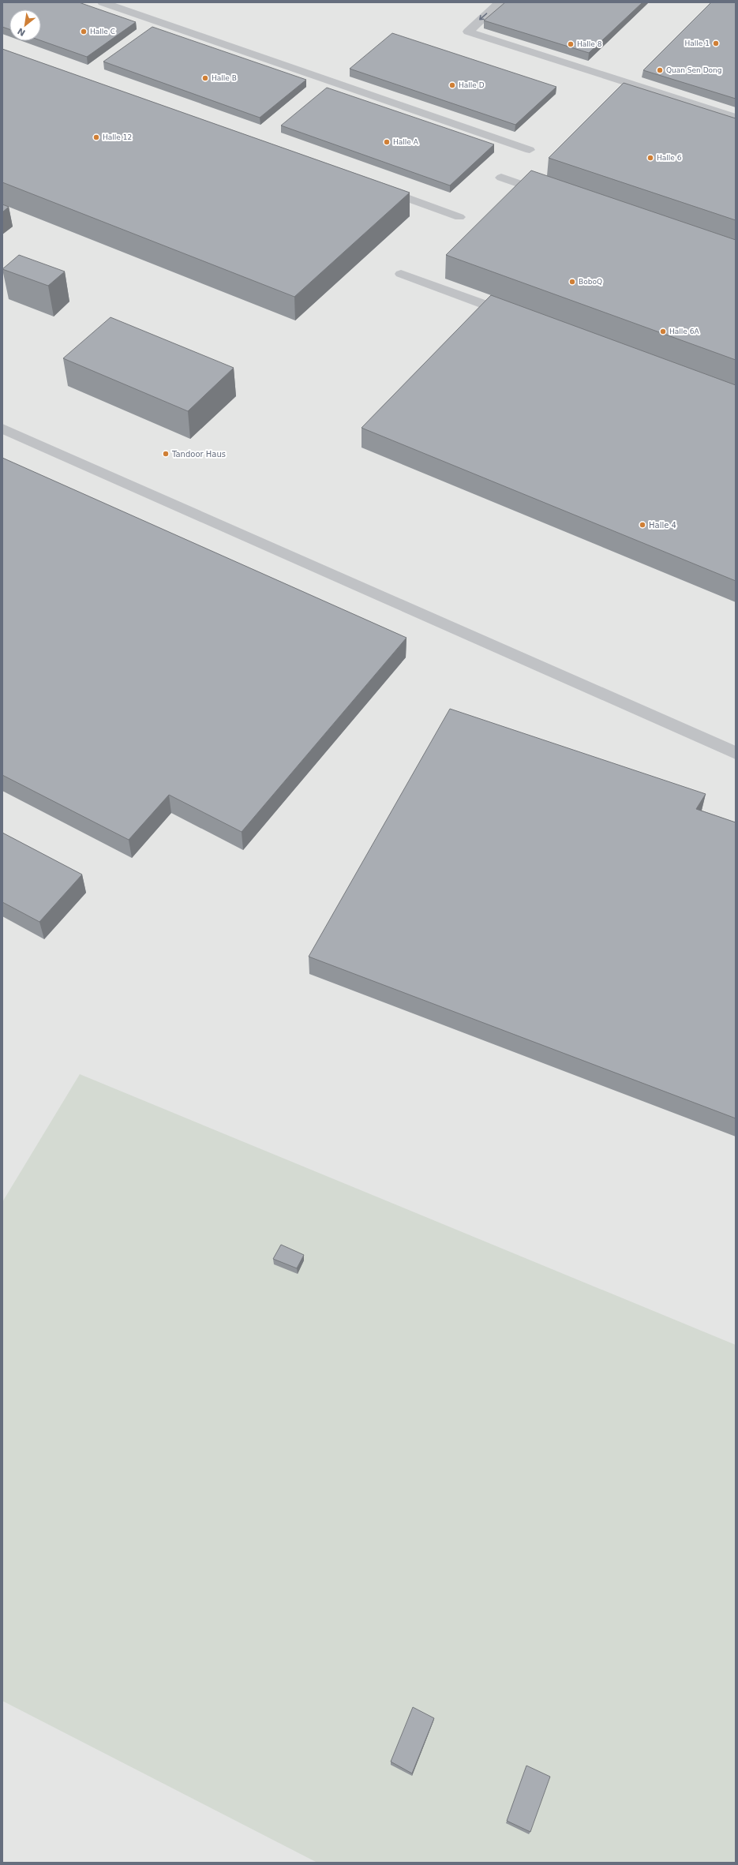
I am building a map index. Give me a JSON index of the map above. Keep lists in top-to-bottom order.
{
  "places": [
    "Halle C",
    "Halle 1",
    "Halle 8",
    "Quan Sen Dong",
    "Halle B",
    "Halle D",
    "Halle 12",
    "Halle A",
    "Halle 6",
    "BoboQ",
    "Halle 6A",
    "Tandoor Haus",
    "Halle 4"
  ],
  "north": "bottom left"
}
